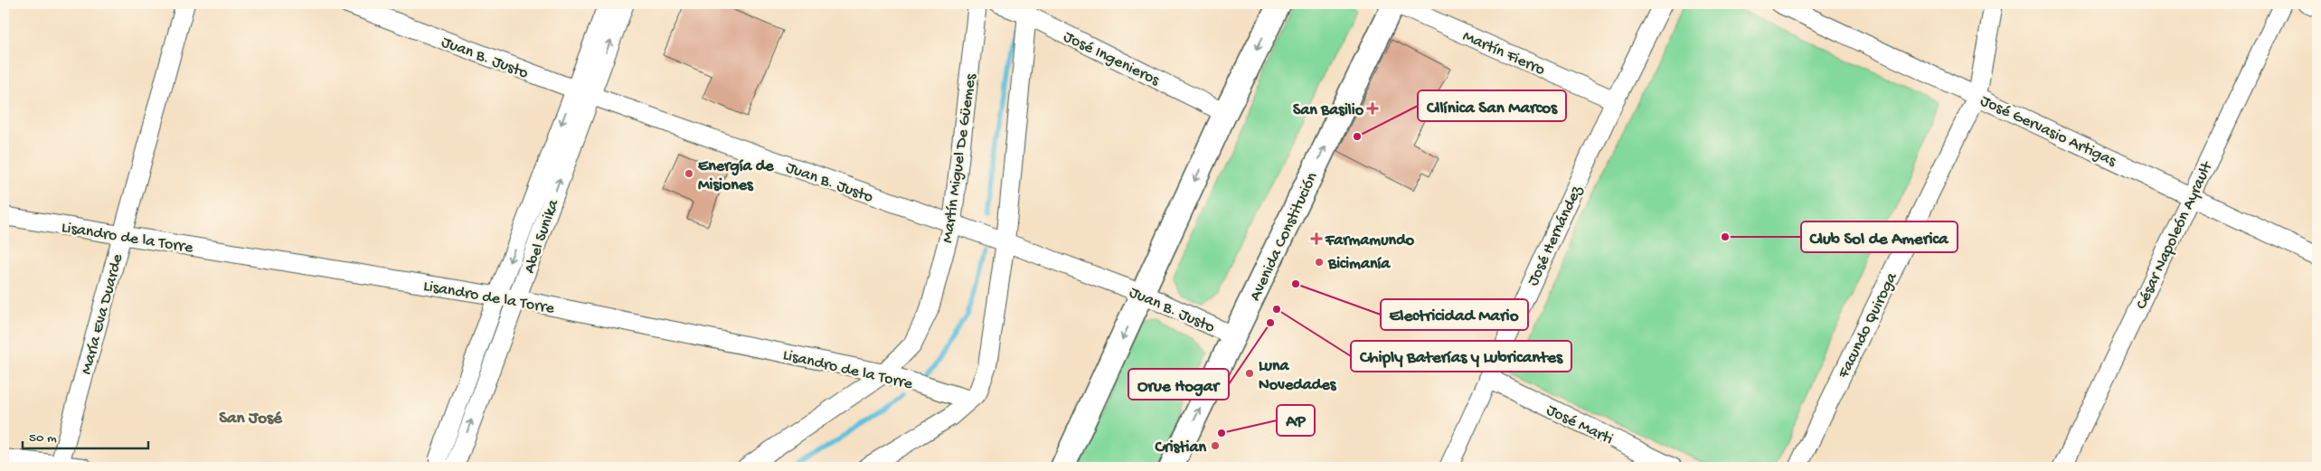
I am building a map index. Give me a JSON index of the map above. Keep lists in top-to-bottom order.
{
  "streets": {
    "main road": ["Avenida Constitución"],
    "street": [
      "Martín Fierro",
      "Juan B. Justo",
      "José Ingenieros",
      "José Gervasio Artigas",
      "Martín Miguel De Güemes",
      "José Hernández",
      "César Napoleón Ayrault",
      "Lisandro de la Torre",
      "Abel Sunika",
      "María Eva Duarde",
      "Facundo Quiroga",
      "José Marti"
    ]
  },
  "crossings": [
    ["Martín Fierro", "José Hernández"],
    ["Martín Fierro", "Avenida Constitución"],
    ["Juan B. Justo", "Martín Miguel De Güemes"],
    ["Juan B. Justo", "Abel Sunika"],
    ["Juan B. Justo", "Avenida Constitución"],
    ["José Gervasio Artigas", "César Napoleón Ayrault"],
    ["José Gervasio Artigas", "Facundo Quiroga"],
    ["Martín Miguel De Güemes", "Lisandro de la Torre"],
    ["José Hernández", "José Marti"],
    ["Lisandro de la Torre", "Abel Sunika"],
    ["Lisandro de la Torre", "María Eva Duarde"]
  ],
  "districts": ["San José"],
  "places": {
    "health": ["San Basilio", "Farmamundo"],
    "other": [
      "Cllínica San Marcos",
      "Energía de Misiones",
      "Club Sol de America",
      "Bicimanía",
      "Electricidad Mario",
      "Chiply Baterías y Lubricantes",
      "Orue Hogar",
      "Luna Novedades",
      "AP",
      "Cristian"
    ]
  },
  "scale_bar": "50 m"
}
